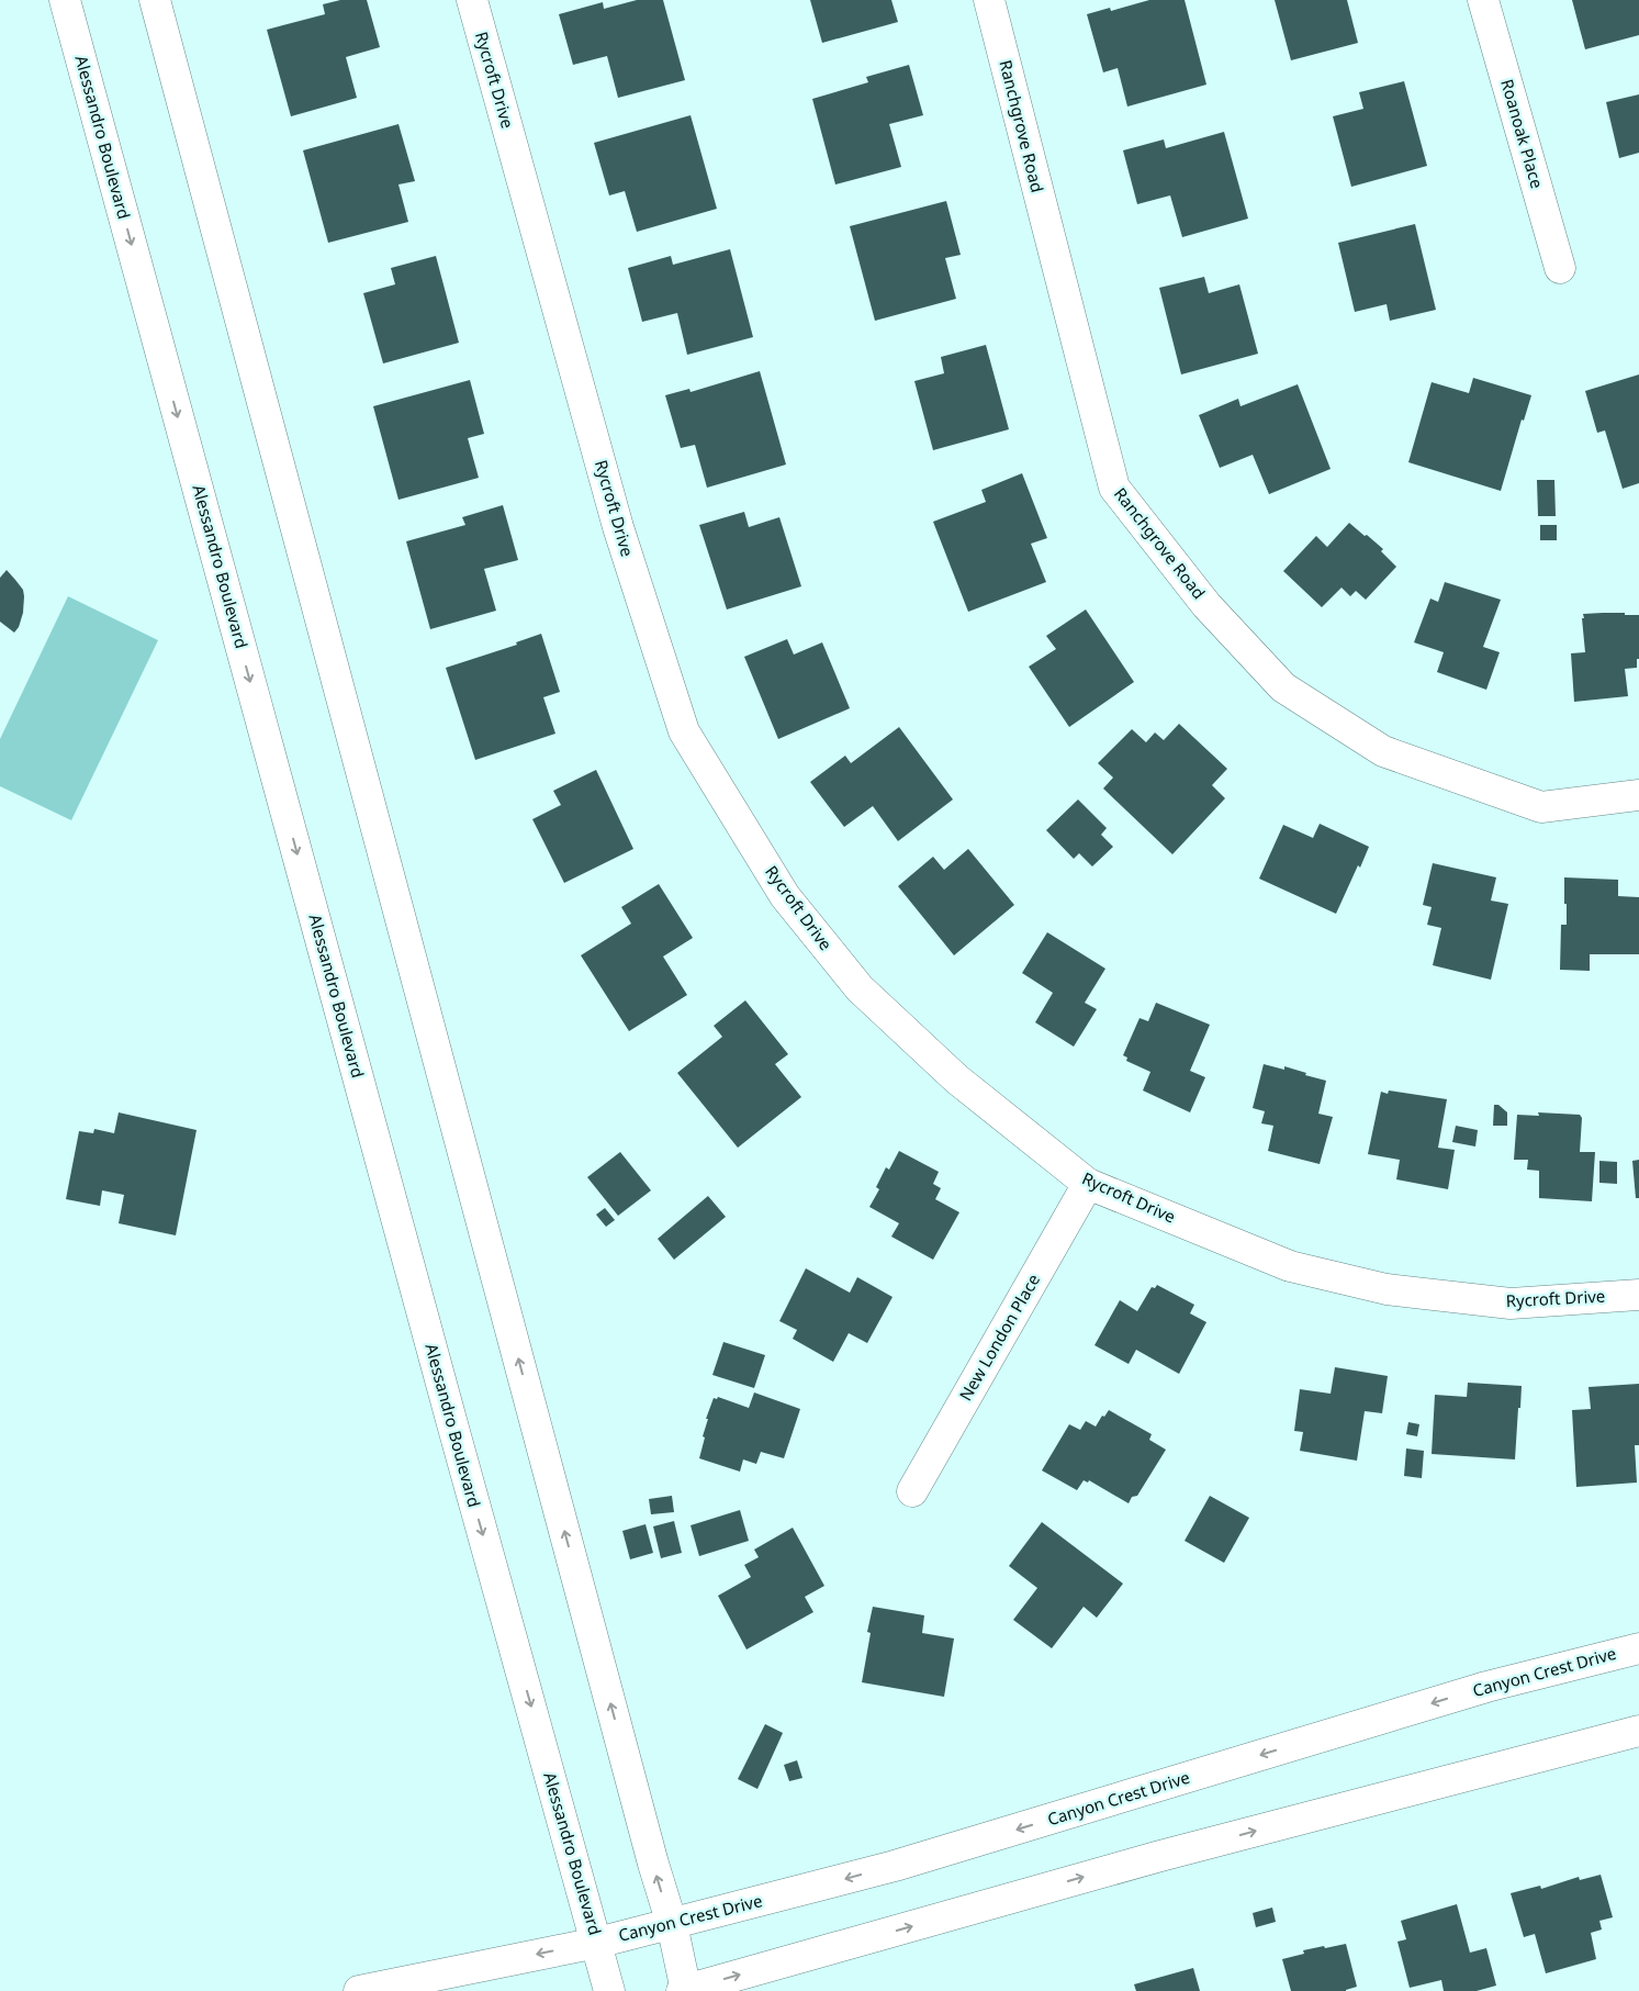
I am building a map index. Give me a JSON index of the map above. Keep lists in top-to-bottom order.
{
  "streets": {
    "main road": [
      "Rycroft Drive",
      "Ranchgrove Road",
      "Roanoak Place",
      "Alessandro Boulevard",
      "New London Place",
      "Canyon Crest Drive"
    ]
  },
  "crossings": [
    ["Rycroft Drive", "New London Place"],
    ["Alessandro Boulevard", "Canyon Crest Drive"]
  ]
}
